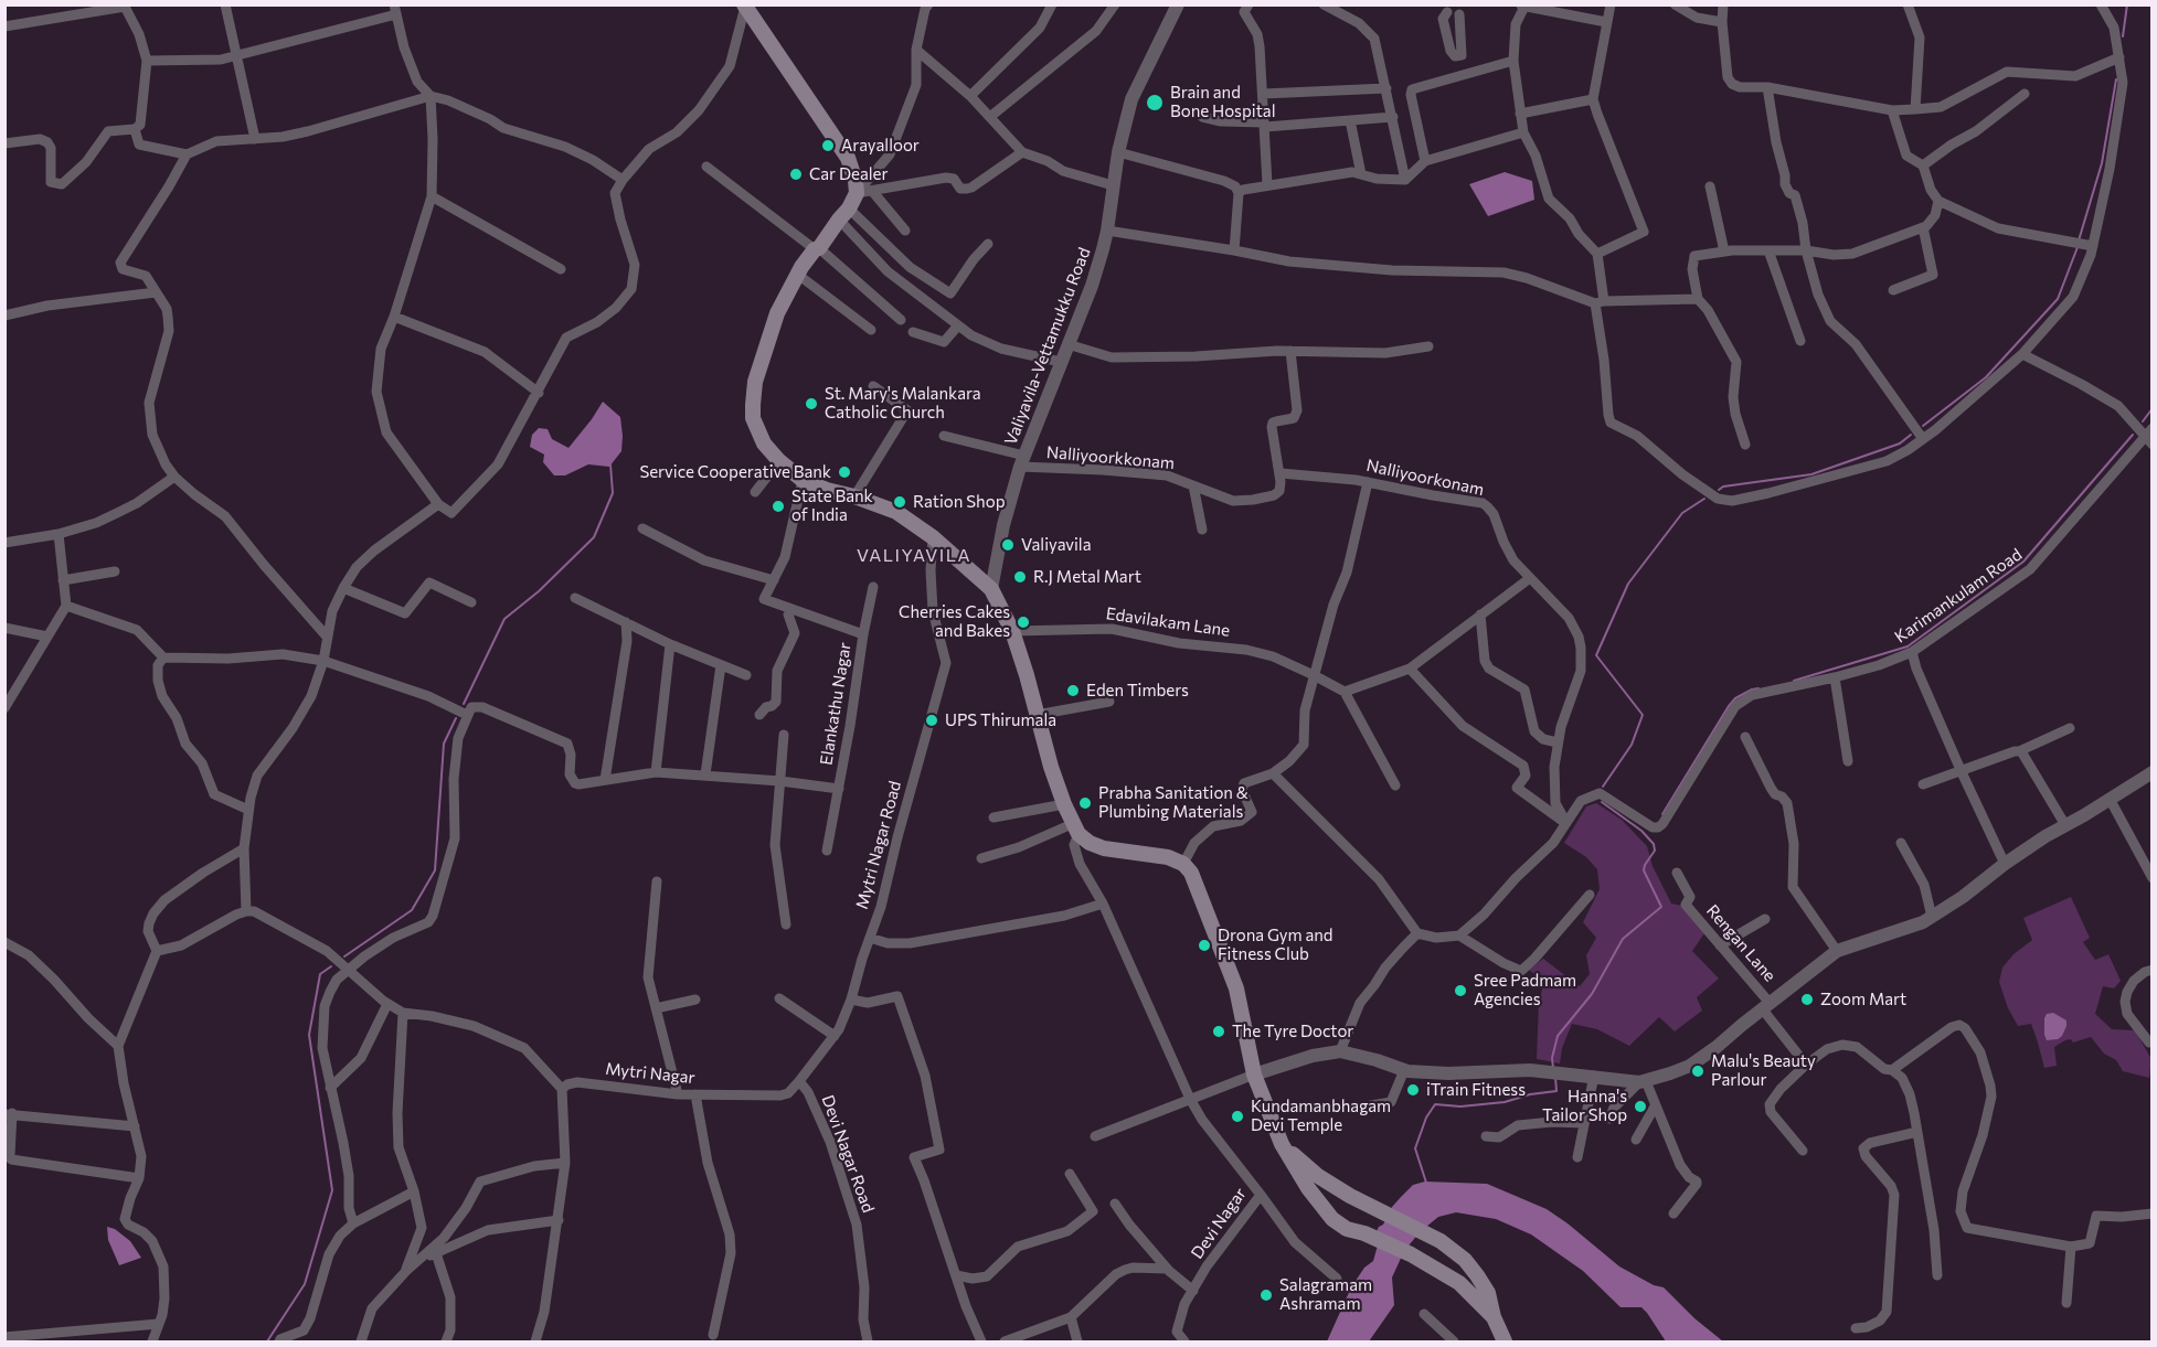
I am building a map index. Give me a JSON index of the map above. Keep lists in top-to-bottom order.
{
  "streets": {
    "street": [
      "Valiyavila-Vettamukku Road",
      "Nalliyoorkkonam",
      "Nalliyoorkonam",
      "Karimankulam Road",
      "Edavilakam Lane",
      "Elankathu Nagar",
      "Mytri Nagar Road",
      "Rengan Lane",
      "Mytri Nagar",
      "Devi Nagar Road",
      "Devi Nagar"
    ]
  },
  "crossings": [
    ["Valiyavila-Vettamukku Road", "Nalliyoorkkonam"],
    ["Nalliyoorkkonam", "Nalliyoorkonam"],
    ["Nalliyoorkonam", "Karimankulam Road"],
    ["Mytri Nagar Road", "Mytri Nagar"],
    ["Mytri Nagar Road", "Devi Nagar Road"]
  ],
  "districts": ["VALIYAVILA"],
  "places": [
    "Brain and Bone Hospital",
    "Arayalloor",
    "Car Dealer",
    "St. Mary's Malankara Catholic Church",
    "Service Cooperative Bank",
    "Ration Shop",
    "State Bank of India",
    "Valiyavila",
    "R.J Metal Mart",
    "Cherries Cakes and Bakes",
    "Eden Timbers",
    "UPS Thirumala",
    "Prabha Sanitation & Plumbing Materials",
    "Drona Gym and Fitness Club",
    "Sree Padmam Agencies",
    "Zoom Mart",
    "The Tyre Doctor",
    "Malu's Beauty Parlour",
    "iTrain Fitness",
    "Hanna's Tailor Shop",
    "Kundamanbhagam Devi Temple",
    "Salagramam Ashramam"
  ]
}
